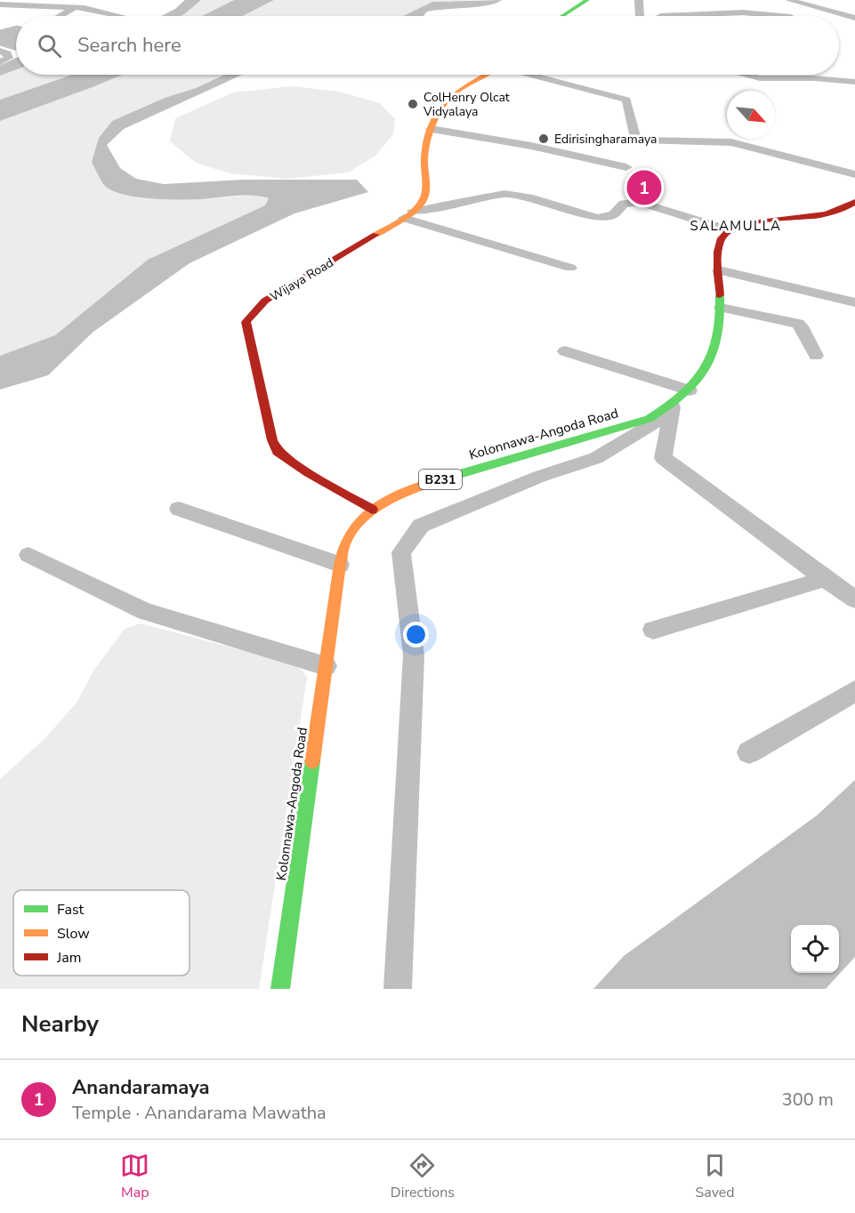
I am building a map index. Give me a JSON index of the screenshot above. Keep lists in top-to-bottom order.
{
  "streets": {
    "street": ["Wijaya Road", "Kolonnawa-Angoda Road", "B231"]
  },
  "crossings": [
    ["Wijaya Road", "Kolonnawa-Angoda Road"]
  ],
  "districts": ["SALAMULLA"],
  "places": ["ColHenry Olcat Vidyalaya", "Edirisingharamaya"],
  "legend": ["Fast", "Slow", "Jam"],
  "north": "bottom right",
  "page": {
    "search": "Search here",
    "pins": "1",
    "heading": "Nearby",
    "list": [
      {
        "mark": "1",
        "name": "Anandaramaya",
        "note": "Temple · Anandarama Mawatha",
        "value": "300 m"
      }
    ],
    "nav": ["Map", "Directions", "Saved"]
  }
}
